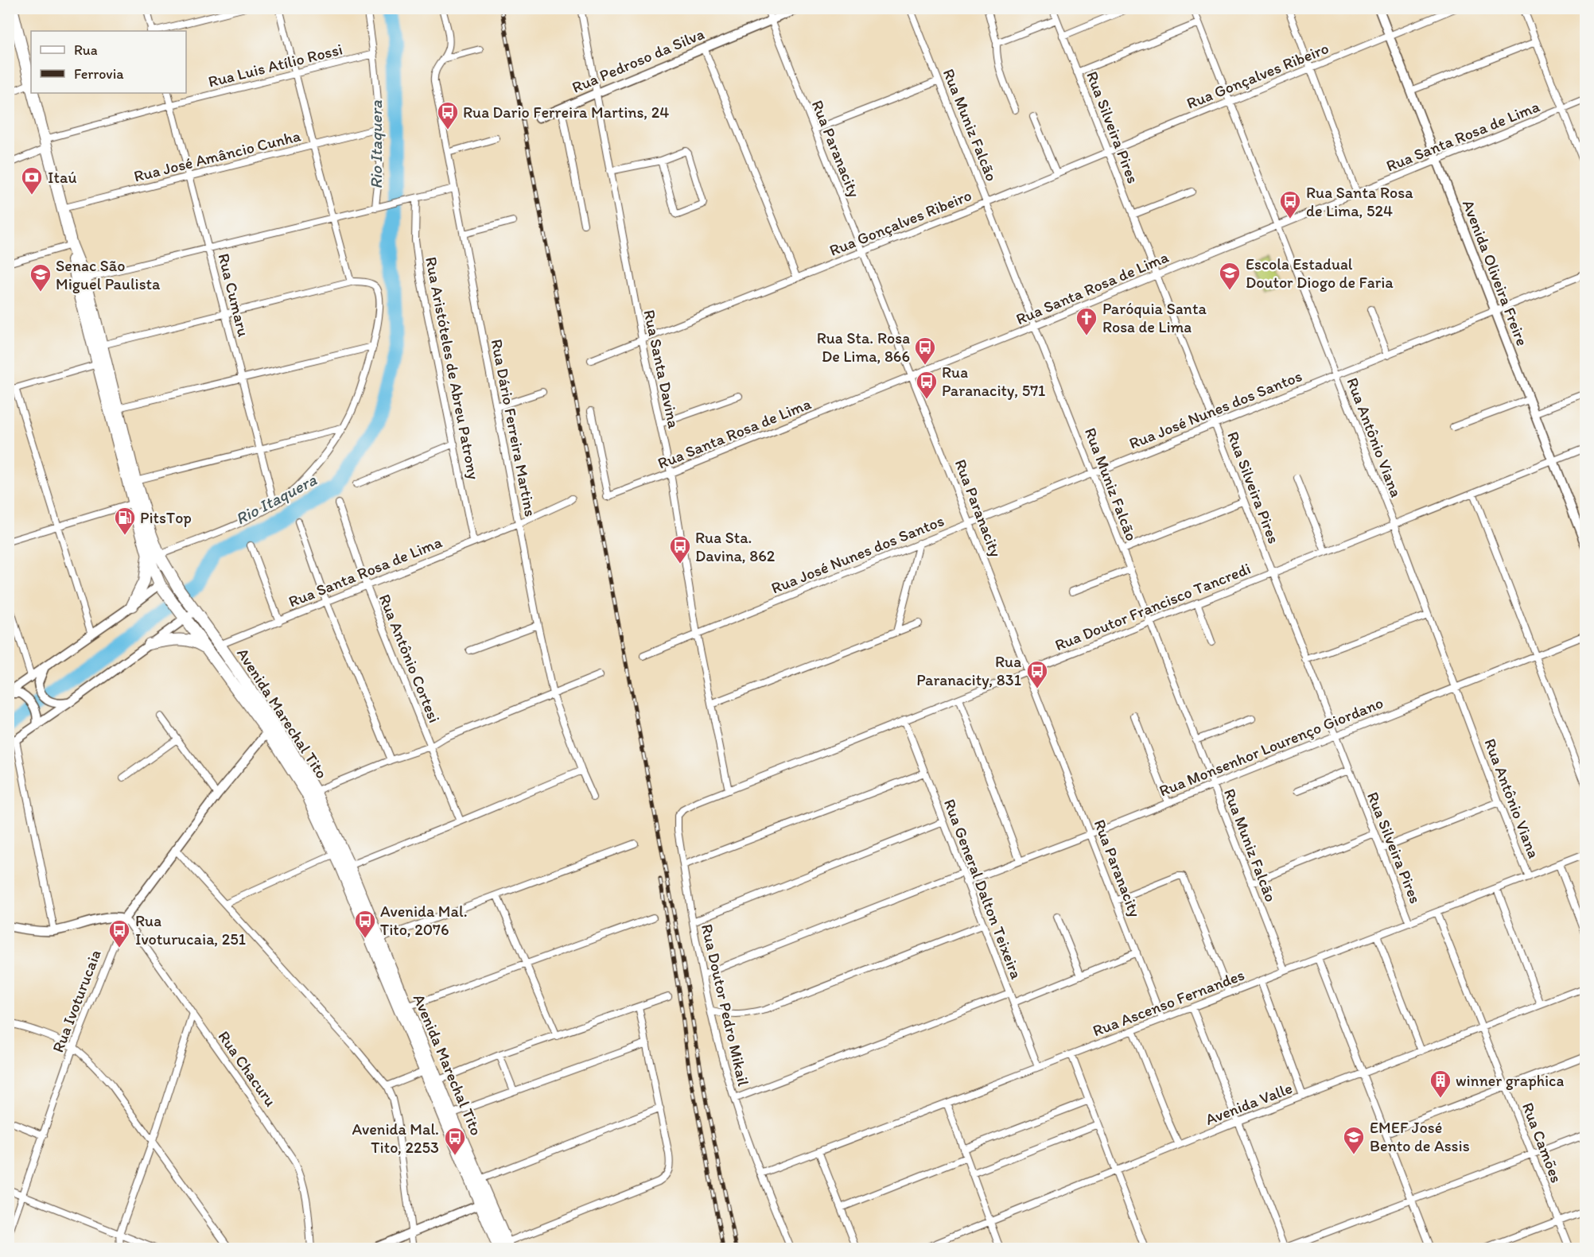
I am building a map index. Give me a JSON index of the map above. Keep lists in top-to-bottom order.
{
  "streets": {
    "main road": ["Avenida Marechal Tito"],
    "street": [
      "Rua Pedroso da Silva",
      "Rua Luis Atílio Rossi",
      "Rua Gonçalves Ribeiro",
      "Rua Muniz Falcão",
      "Rua Silveira Pires",
      "Rua Santa Rosa de Lima",
      "Rua Paranacity",
      "Rua José Amâncio Cunha",
      "Avenida Oliveira Freire",
      "Rua Cumaru",
      "Rua Aristóteles de Abreu Patrony",
      "Rua Santa Davina",
      "Rua José Nunes dos Santos",
      "Rua Dário Ferreira Martins",
      "Rua Antônio Viana",
      "Rua Doutor Francisco Tancredi",
      "Rua Antônio Cortesi",
      "Rua Monsenhor Lourenço Giordano",
      "Rua General Dalton Teixeira",
      "Rua Ivoturucaia",
      "Rua Ascenso Fernandes",
      "Rua Doutor Pedro Mikail",
      "Rua Chacuru",
      "Avenida Valle",
      "Rua Camões"
    ]
  },
  "crossings": [
    ["Rua Pedroso da Silva", "Rua Paranacity"],
    ["Rua Pedroso da Silva", "Rua Santa Davina"],
    ["Rua Luis Atílio Rossi", "Rua Cumaru"],
    ["Rua Luis Atílio Rossi", "Avenida Marechal Tito"],
    ["Rua Gonçalves Ribeiro", "Rua Muniz Falcão"],
    ["Rua Gonçalves Ribeiro", "Rua Silveira Pires"],
    ["Rua Gonçalves Ribeiro", "Rua Paranacity"],
    ["Rua Gonçalves Ribeiro", "Avenida Oliveira Freire"],
    ["Rua Gonçalves Ribeiro", "Rua Santa Davina"],
    ["Rua Gonçalves Ribeiro", "Rua Antônio Viana"],
    ["Rua Muniz Falcão", "Rua Santa Rosa de Lima"],
    ["Rua Muniz Falcão", "Rua José Nunes dos Santos"],
    ["Rua Muniz Falcão", "Rua Doutor Francisco Tancredi"],
    ["Rua Muniz Falcão", "Rua Monsenhor Lourenço Giordano"],
    ["Rua Muniz Falcão", "Rua Ascenso Fernandes"],
    ["Rua Silveira Pires", "Rua Santa Rosa de Lima"],
    ["Rua Silveira Pires", "Rua José Nunes dos Santos"],
    ["Rua Silveira Pires", "Rua Doutor Francisco Tancredi"],
    ["Rua Silveira Pires", "Rua Monsenhor Lourenço Giordano"],
    ["Rua Silveira Pires", "Rua Ascenso Fernandes"],
    ["Rua Santa Rosa de Lima", "Rua Paranacity"],
    ["Rua Santa Rosa de Lima", "Avenida Oliveira Freire"],
    ["Rua Santa Rosa de Lima", "Rua Aristóteles de Abreu Patrony"],
    ["Rua Santa Rosa de Lima", "Rua Santa Davina"],
    ["Rua Santa Rosa de Lima", "Rua Dário Ferreira Martins"],
    ["Rua Santa Rosa de Lima", "Rua Antônio Viana"],
    ["Rua Santa Rosa de Lima", "Rua Antônio Cortesi"],
    ["Rua Santa Rosa de Lima", "Avenida Marechal Tito"],
    ["Rua Paranacity", "Rua José Nunes dos Santos"],
    ["Rua Paranacity", "Rua Doutor Francisco Tancredi"],
    ["Rua Paranacity", "Rua Monsenhor Lourenço Giordano"],
    ["Rua Paranacity", "Rua Ascenso Fernandes"],
    ["Rua José Amâncio Cunha", "Rua Cumaru"],
    ["Rua José Amâncio Cunha", "Avenida Marechal Tito"],
    ["Avenida Oliveira Freire", "Rua José Nunes dos Santos"],
    ["Avenida Oliveira Freire", "Rua Doutor Francisco Tancredi"],
    ["Rua Santa Davina", "Rua José Nunes dos Santos"],
    ["Rua Santa Davina", "Rua Doutor Francisco Tancredi"],
    ["Rua Santa Davina", "Rua Doutor Pedro Mikail"],
    ["Rua José Nunes dos Santos", "Rua Antônio Viana"],
    ["Rua Antônio Viana", "Rua Doutor Francisco Tancredi"],
    ["Rua Antônio Viana", "Rua Monsenhor Lourenço Giordano"],
    ["Rua Antônio Viana", "Rua Ascenso Fernandes"],
    ["Rua Doutor Francisco Tancredi", "Rua General Dalton Teixeira"],
    ["Rua Doutor Francisco Tancredi", "Rua Doutor Pedro Mikail"],
    ["Avenida Marechal Tito", "Rua Ivoturucaia"],
    ["Rua Monsenhor Lourenço Giordano", "Rua General Dalton Teixeira"],
    ["Rua General Dalton Teixeira", "Rua Ascenso Fernandes"],
    ["Rua Ivoturucaia", "Rua Chacuru"],
    ["Rua Ascenso Fernandes", "Rua Doutor Pedro Mikail"],
    ["Rua Ascenso Fernandes", "Rua Camões"],
    ["Avenida Valle", "Rua Camões"]
  ],
  "water": ["Rio Itaquera"],
  "places": {
    "bus stop": [
      "Rua Dario Ferreira Martins, 24",
      "Rua Santa Rosa de Lima, 524",
      "Rua Sta. Rosa De Lima, 866",
      "Rua Paranacity, 571",
      "Rua Sta. Davina, 862",
      "Rua Paranacity, 831",
      "Avenida Mal. Tito, 2076",
      "Rua Ivoturucaia, 251",
      "Avenida Mal. Tito, 2253"
    ],
    "bank": ["Itaú"],
    "school or university": ["Escola Estadual Doutor Diogo de Faria", "Senac São Miguel Paulista", "EMEF José Bento de Assis"],
    "church": ["Paróquia Santa Rosa de Lima"],
    "fuel station": ["PitsTop"],
    "building": ["winner graphica"]
  },
  "legend": ["Rua", "Ferrovia"]
}
